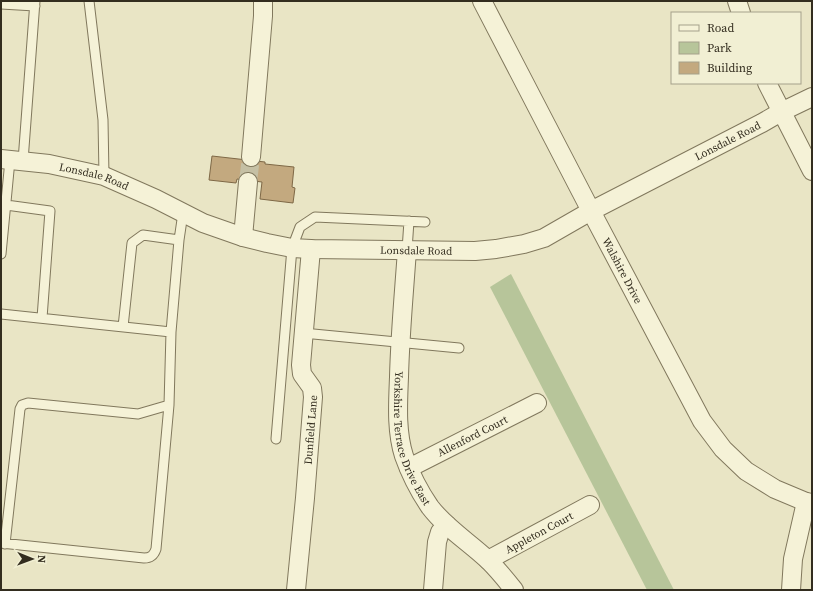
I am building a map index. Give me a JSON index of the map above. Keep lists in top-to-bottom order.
{
  "streets": {
    "street": [
      "Lonsdale Road",
      "Walshire Drive",
      "Dunfield Lane",
      "Allenford Court",
      "Yorkshire Terrace Drive East",
      "Appleton Court"
    ]
  },
  "crossings": [
    ["Lonsdale Road", "Walshire Drive"],
    ["Lonsdale Road", "Dunfield Lane"],
    ["Lonsdale Road", "Yorkshire Terrace Drive East"],
    ["Allenford Court", "Yorkshire Terrace Drive East"],
    ["Yorkshire Terrace Drive East", "Appleton Court"]
  ],
  "legend": ["Road", "Park", "Building"],
  "north": "right"
}
